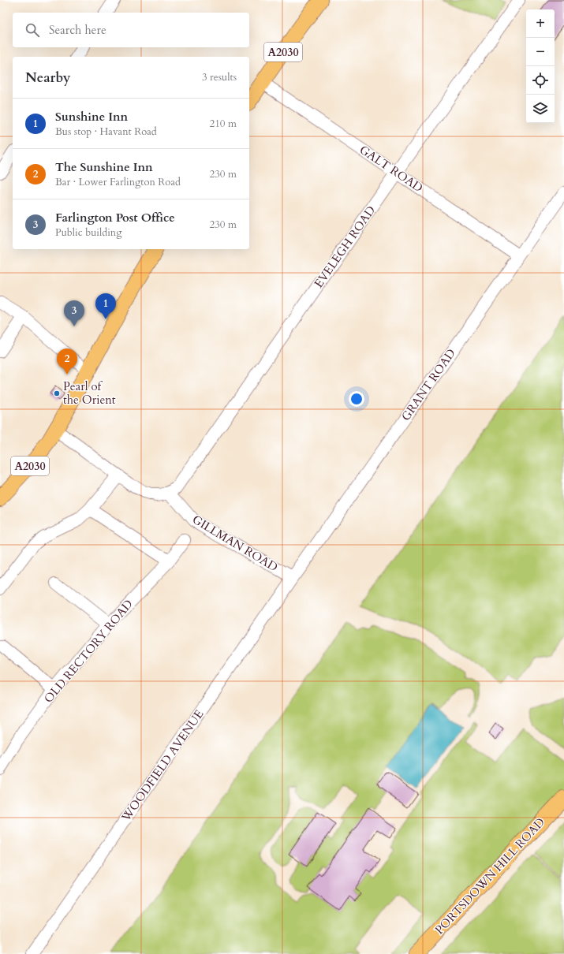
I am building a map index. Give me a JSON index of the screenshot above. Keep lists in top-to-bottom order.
{
  "streets": {
    "main road": ["A2030", "PORTSDOWN HILL ROAD"],
    "street": [
      "GALT ROAD",
      "EVELEGH ROAD",
      "GRANT ROAD",
      "GILLMAN ROAD",
      "OLD RECTORY ROAD",
      "WOODFIELD AVENUE"
    ]
  },
  "crossings": [
    ["A2030", "GALT ROAD"],
    ["GALT ROAD", "EVELEGH ROAD"],
    ["GALT ROAD", "GRANT ROAD"],
    ["EVELEGH ROAD", "GILLMAN ROAD"],
    ["GRANT ROAD", "GILLMAN ROAD"],
    ["GRANT ROAD", "WOODFIELD AVENUE"],
    ["GILLMAN ROAD", "WOODFIELD AVENUE"]
  ],
  "places": ["Pearl of the Orient"],
  "page": {
    "map_buttons": ["+", "−"],
    "search": "Search here",
    "heading": ["Nearby", "3 results"],
    "list": [
      {
        "mark": "1",
        "name": "Sunshine Inn",
        "note": "Bus stop · Havant Road",
        "value": "210 m"
      },
      {
        "mark": "2",
        "name": "The Sunshine Inn",
        "note": "Bar · Lower Farlington Road",
        "value": "230 m"
      },
      {
        "mark": "3",
        "name": "Farlington Post Office",
        "note": "Public building",
        "value": "230 m"
      }
    ],
    "pins": ["1", "3", "2"]
  }
}
